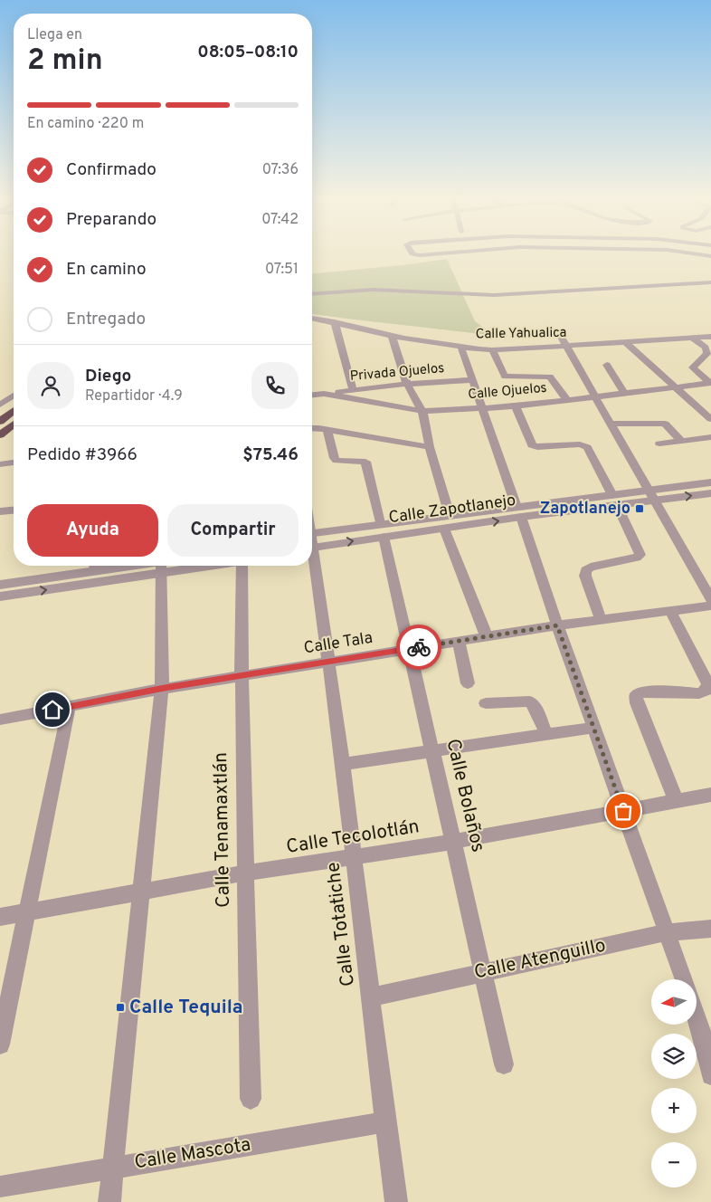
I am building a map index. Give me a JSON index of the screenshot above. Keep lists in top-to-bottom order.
{
  "streets": {
    "street": [
      "Calle Yahualica",
      "Privada Ojuelos",
      "Calle Ojuelos",
      "Calle Zapotlanejo",
      "Calle Tala",
      "Calle Bolaños",
      "Calle Tenamaxtlán",
      "Calle Tecolotlán",
      "Calle Totatiche",
      "Calle Atenguillo",
      "Calle Mascota"
    ]
  },
  "crossings": [
    ["Privada Ojuelos", "Calle Ojuelos"],
    ["Calle Zapotlanejo", "Calle Bolaños"],
    ["Calle Tala", "Calle Bolaños"],
    ["Calle Tala", "Calle Tenamaxtlán"],
    ["Calle Tala", "Calle Totatiche"],
    ["Calle Bolaños", "Calle Tecolotlán"],
    ["Calle Bolaños", "Calle Atenguillo"],
    ["Calle Tenamaxtlán", "Calle Tecolotlán"],
    ["Calle Tecolotlán", "Calle Totatiche"],
    ["Calle Totatiche", "Calle Atenguillo"],
    ["Calle Totatiche", "Calle Mascota"]
  ],
  "places": {
    "transit": ["Zapotlanejo", "Calle Tequila"]
  },
  "north": "left",
  "page": {
    "heading": ["2 min", "Llega en", "08:05–08:10"],
    "panel": [
      "Diego",
      "Repartidor · 4.9",
      "Pedido #3966",
      "$75.46"
    ],
    "bar": "En camino · 220 m",
    "list": [
      ["Confirmado", "07:36"],
      ["Preparando", "07:42"],
      ["En camino", "07:51"],
      "Entregado"
    ],
    "buttons": ["Ayuda", "Compartir"],
    "map_buttons": ["+", "−"]
  }
}
